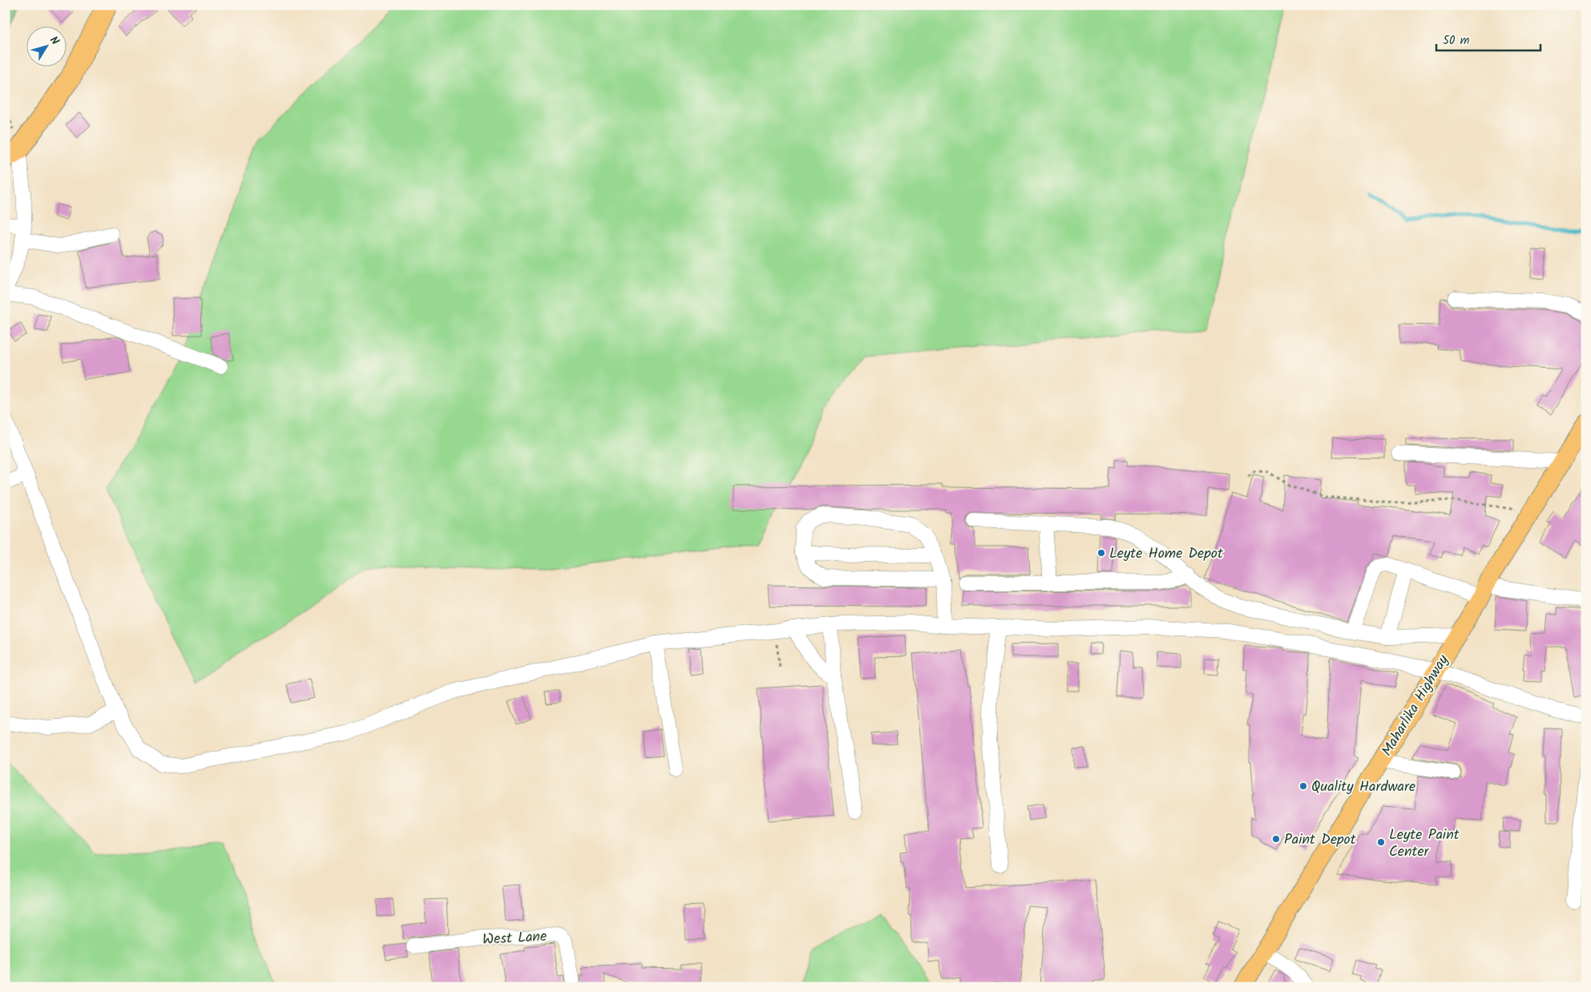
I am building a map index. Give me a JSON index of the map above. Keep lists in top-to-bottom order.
{
  "streets": {
    "main road": ["Maharlika Highway"],
    "street": ["West Lane"]
  },
  "places": [
    "Leyte Home Depot",
    "Quality Hardware",
    "Paint Depot",
    "Leyte Paint Center"
  ],
  "scale_bar": "50 m",
  "north": "top right"
}
